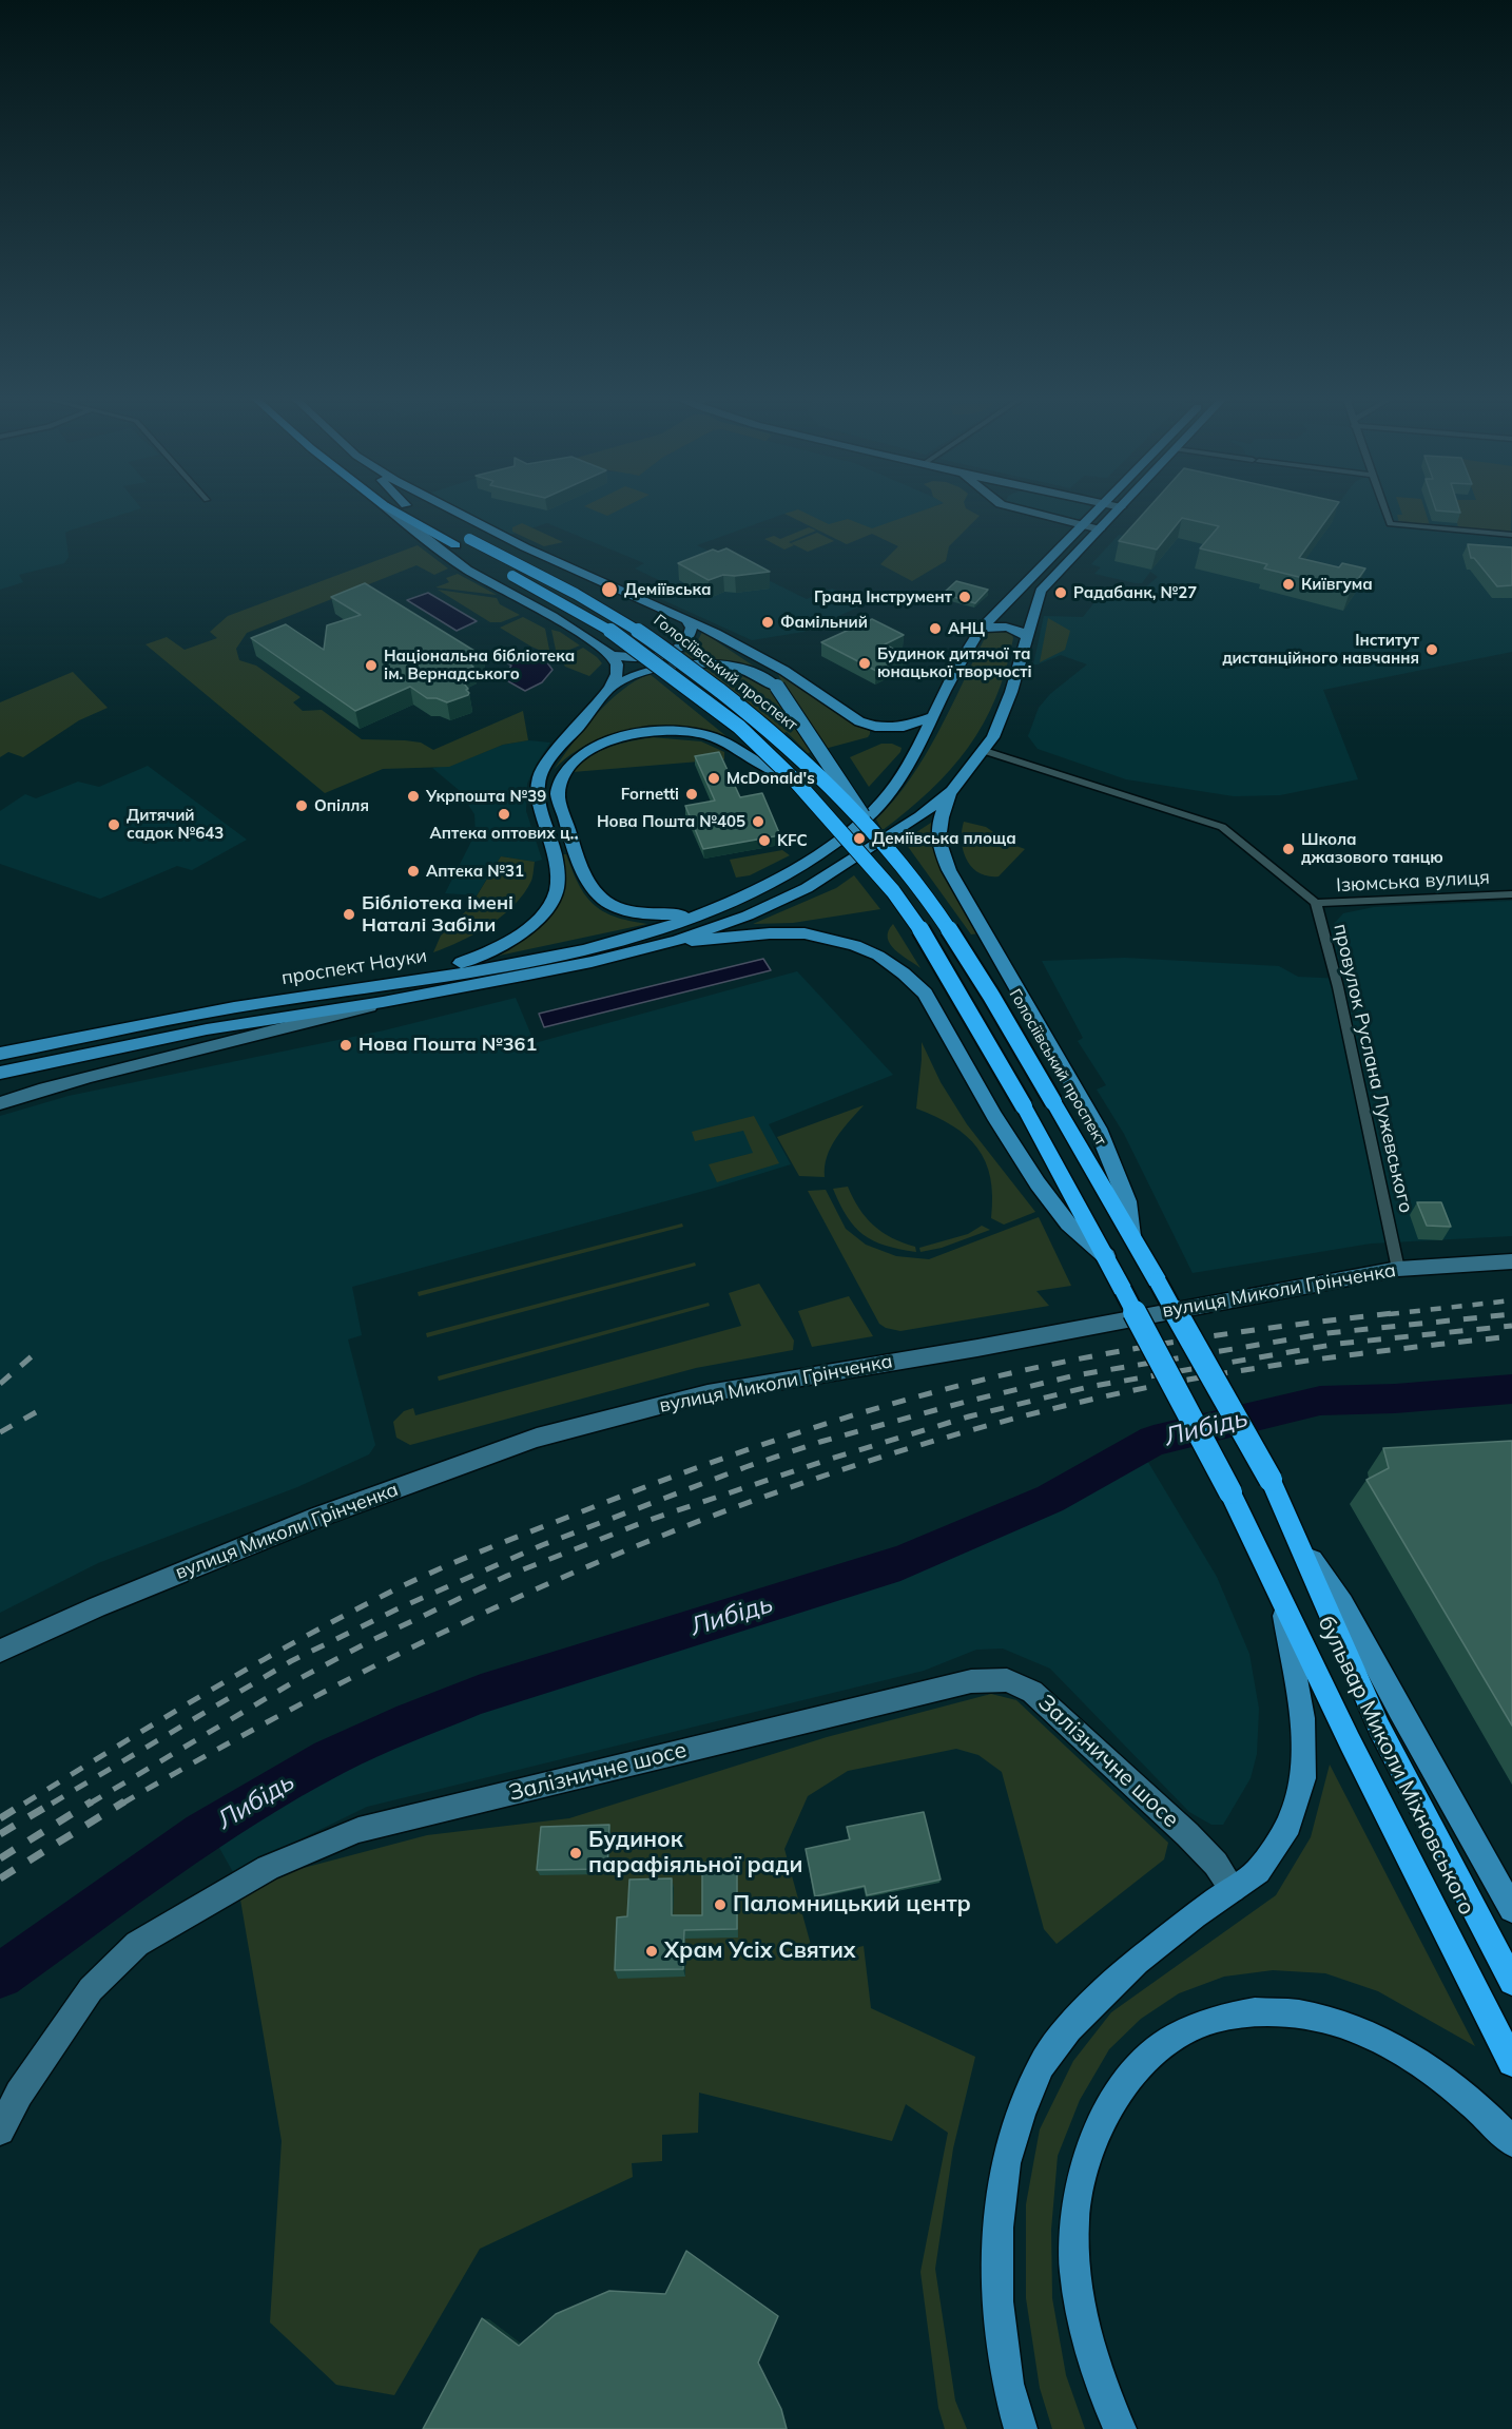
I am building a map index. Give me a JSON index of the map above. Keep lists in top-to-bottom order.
{
  "streets": {
    "highway": ["Голосіївський проспект", "бульвар Миколи Міхновського"],
    "main road": ["проспект Науки"],
    "street": [
      "Ізюмська вулиця",
      "провулок Руслана Лужевського",
      "вулиця Миколи Грінченка",
      "Залізничне шосе"
    ]
  },
  "crossings": [
    ["Голосіївський проспект", "бульвар Миколи Міхновського"],
    ["Ізюмська вулиця", "провулок Руслана Лужевського"],
    ["провулок Руслана Лужевського", "вулиця Миколи Грінченка"]
  ],
  "water": ["Либідь"],
  "places": [
    "Київгума",
    "Деміївська",
    "Радабанк, №27",
    "Гранд Інструмент",
    "Фамільний",
    "АНЦ",
    "Інститут дистанційного навчання",
    "Будинок дитячої та юнацької творчості",
    "Національна бібліотека ім. Вернадського",
    "McDonald's",
    "Fornetti",
    "Укрпошта №39",
    "Опілля",
    "Аптека оптових ц‥",
    "Нова Пошта №405",
    "Дитячий садок №643",
    "Деміївська площа",
    "KFC",
    "Школа джазового танцю",
    "Аптека №31",
    "Бібліотека імені Наталі Забіли",
    "Нова Пошта №361",
    "Будинок парафіяльної ради",
    "Паломницький центр",
    "Храм Усіх Святих"
  ]
}
